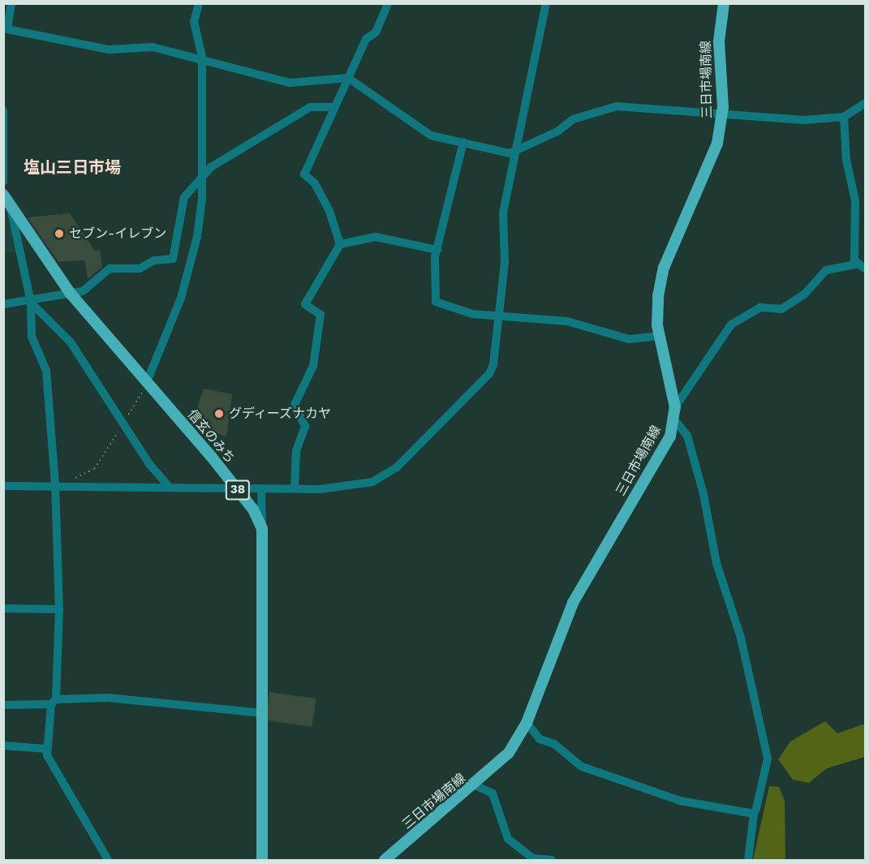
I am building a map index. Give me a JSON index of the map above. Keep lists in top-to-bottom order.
{
  "streets": {
    "main road": ["三日市場南線", "信玄のみち", "38"]
  },
  "districts": ["塩山三日市場"],
  "places": ["セブン-イレブン", "グディーズナカヤ"]
}
